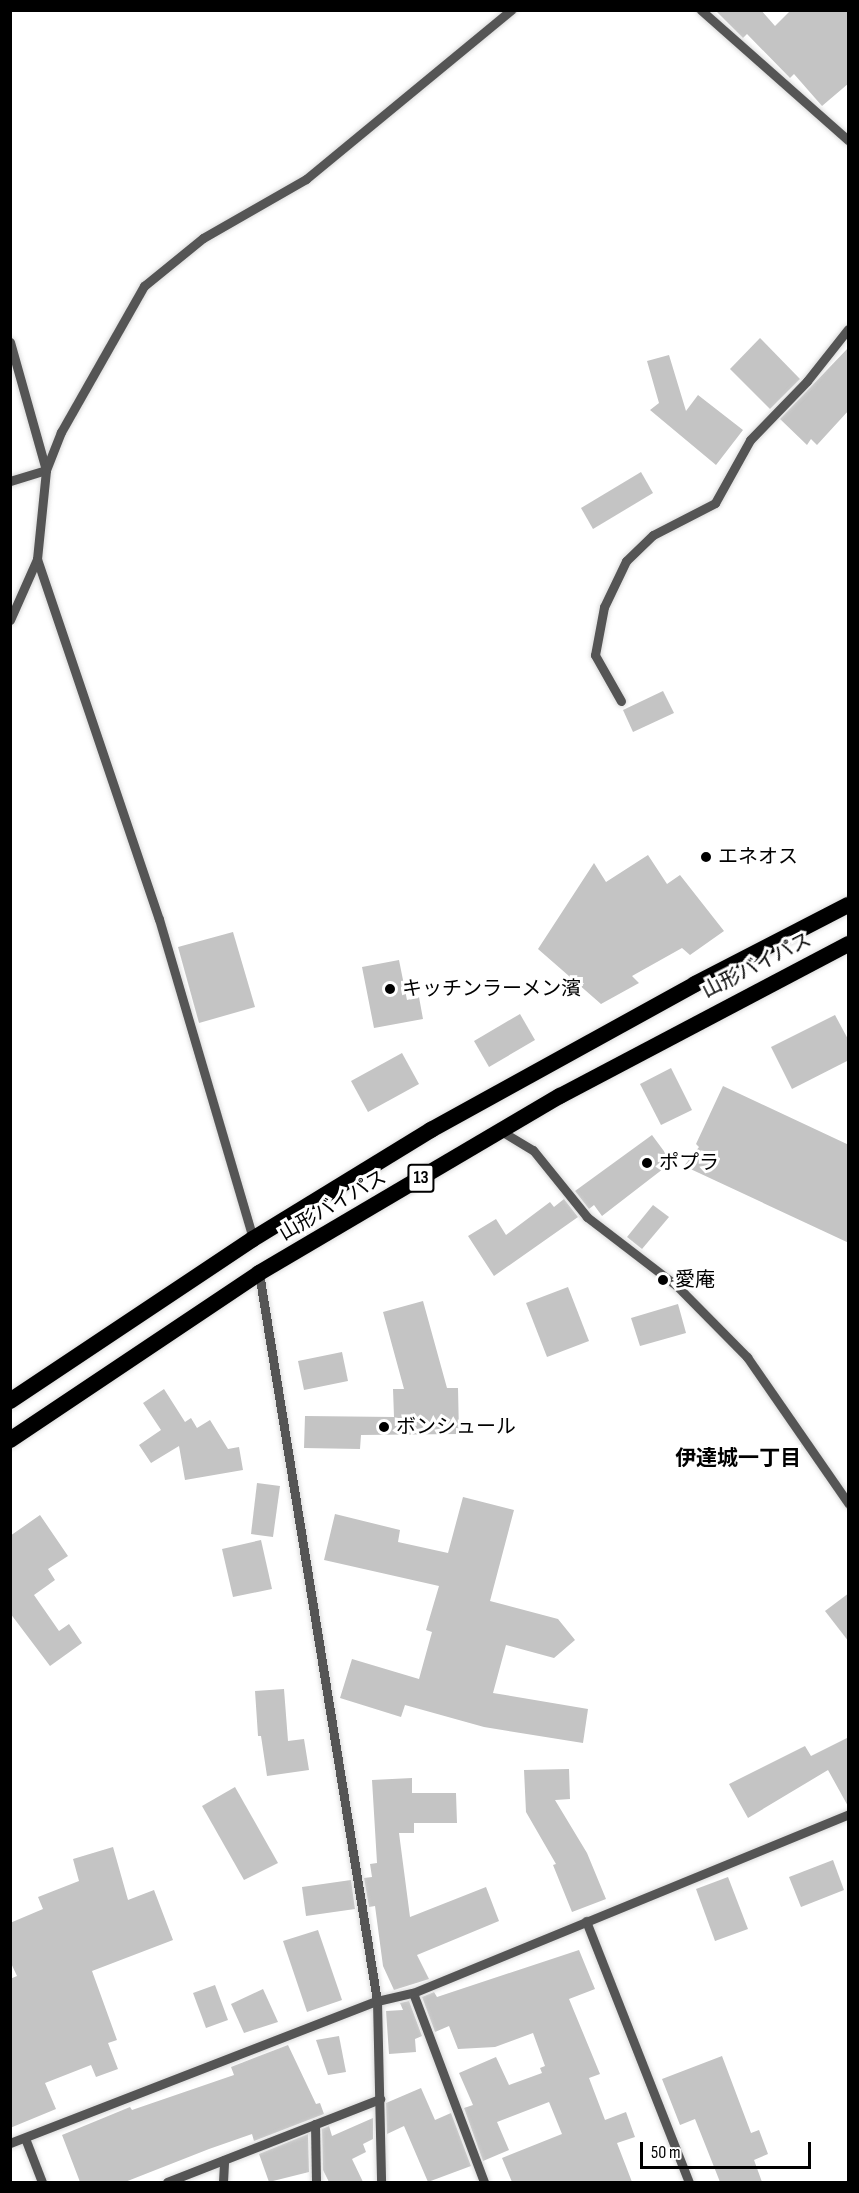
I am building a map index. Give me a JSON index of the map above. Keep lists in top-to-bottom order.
{
  "streets": {
    "highway": ["山形バイパス", "13"]
  },
  "districts": ["伊達城一丁目"],
  "places": [
    "エネオス",
    "キッチンラーメン濱",
    "ポプラ",
    "愛庵",
    "ボンシュール"
  ],
  "scale_bar": "50 m"
}
